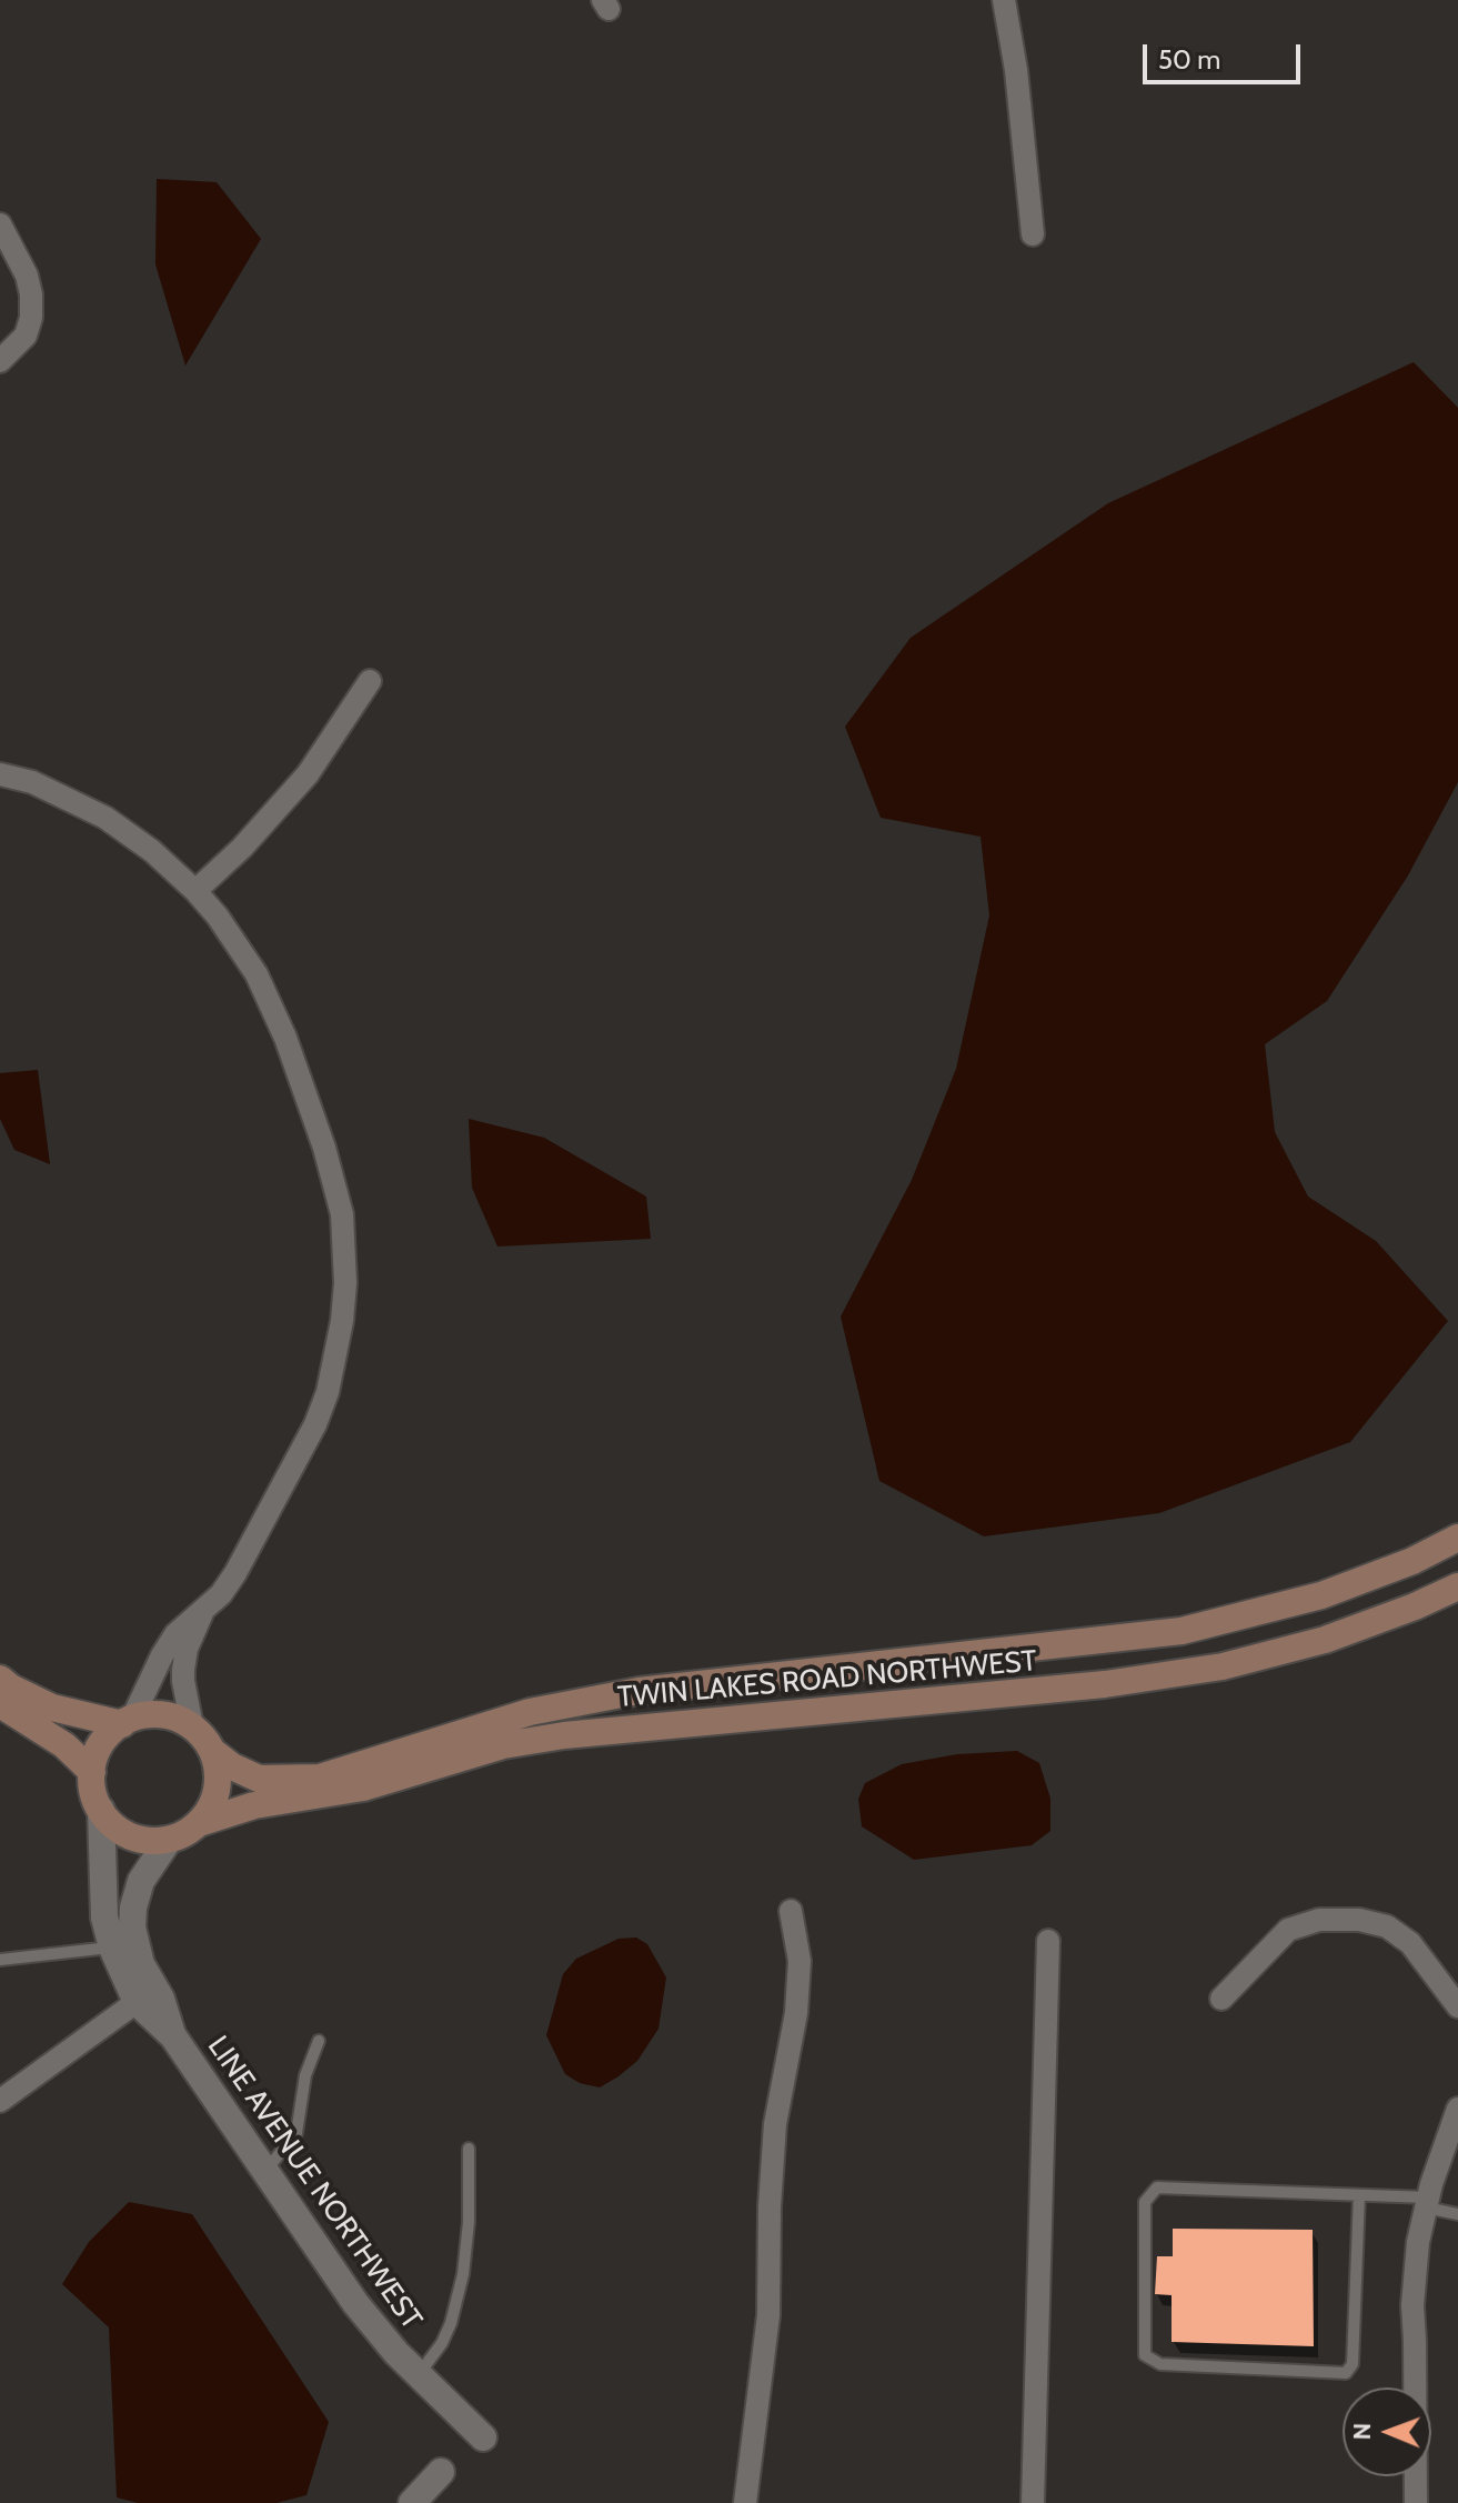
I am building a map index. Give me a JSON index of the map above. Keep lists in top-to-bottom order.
{
  "streets": {
    "main road": ["TWIN LAKES ROAD NORTHWEST"],
    "street": ["LINE AVENUE NORTHWEST"]
  },
  "crossings": [
    ["TWIN LAKES ROAD NORTHWEST", "LINE AVENUE NORTHWEST"]
  ],
  "scale_bar": "50 m",
  "north": "left"
}
